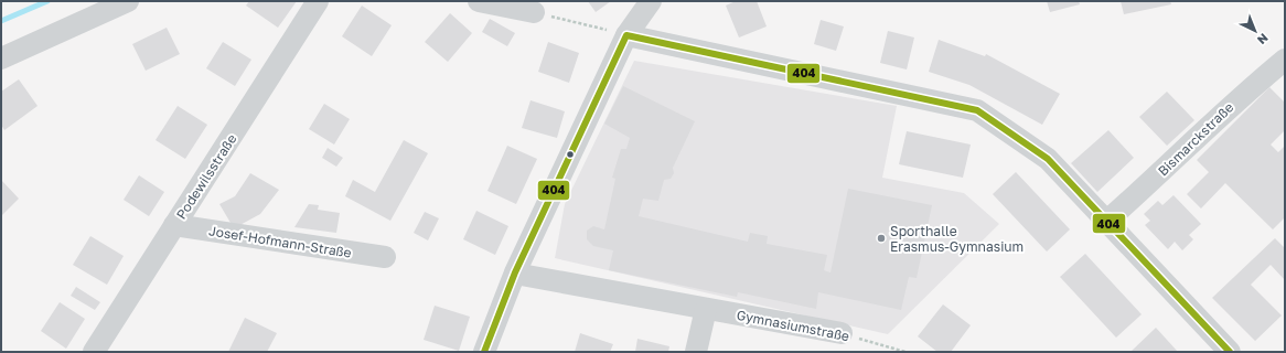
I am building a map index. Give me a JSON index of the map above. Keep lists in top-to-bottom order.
{
  "streets": {
    "street": [
      "Bismarckstraße",
      "Podewilsstraße",
      "Josef-Hofmann-Straße",
      "Gymnasiumstraße"
    ]
  },
  "crossings": [
    ["Podewilsstraße", "Josef-Hofmann-Straße"]
  ],
  "places": ["Sporthalle Erasmus-Gymnasium"],
  "lines": ["transit line 404"],
  "north": "bottom right"
}
